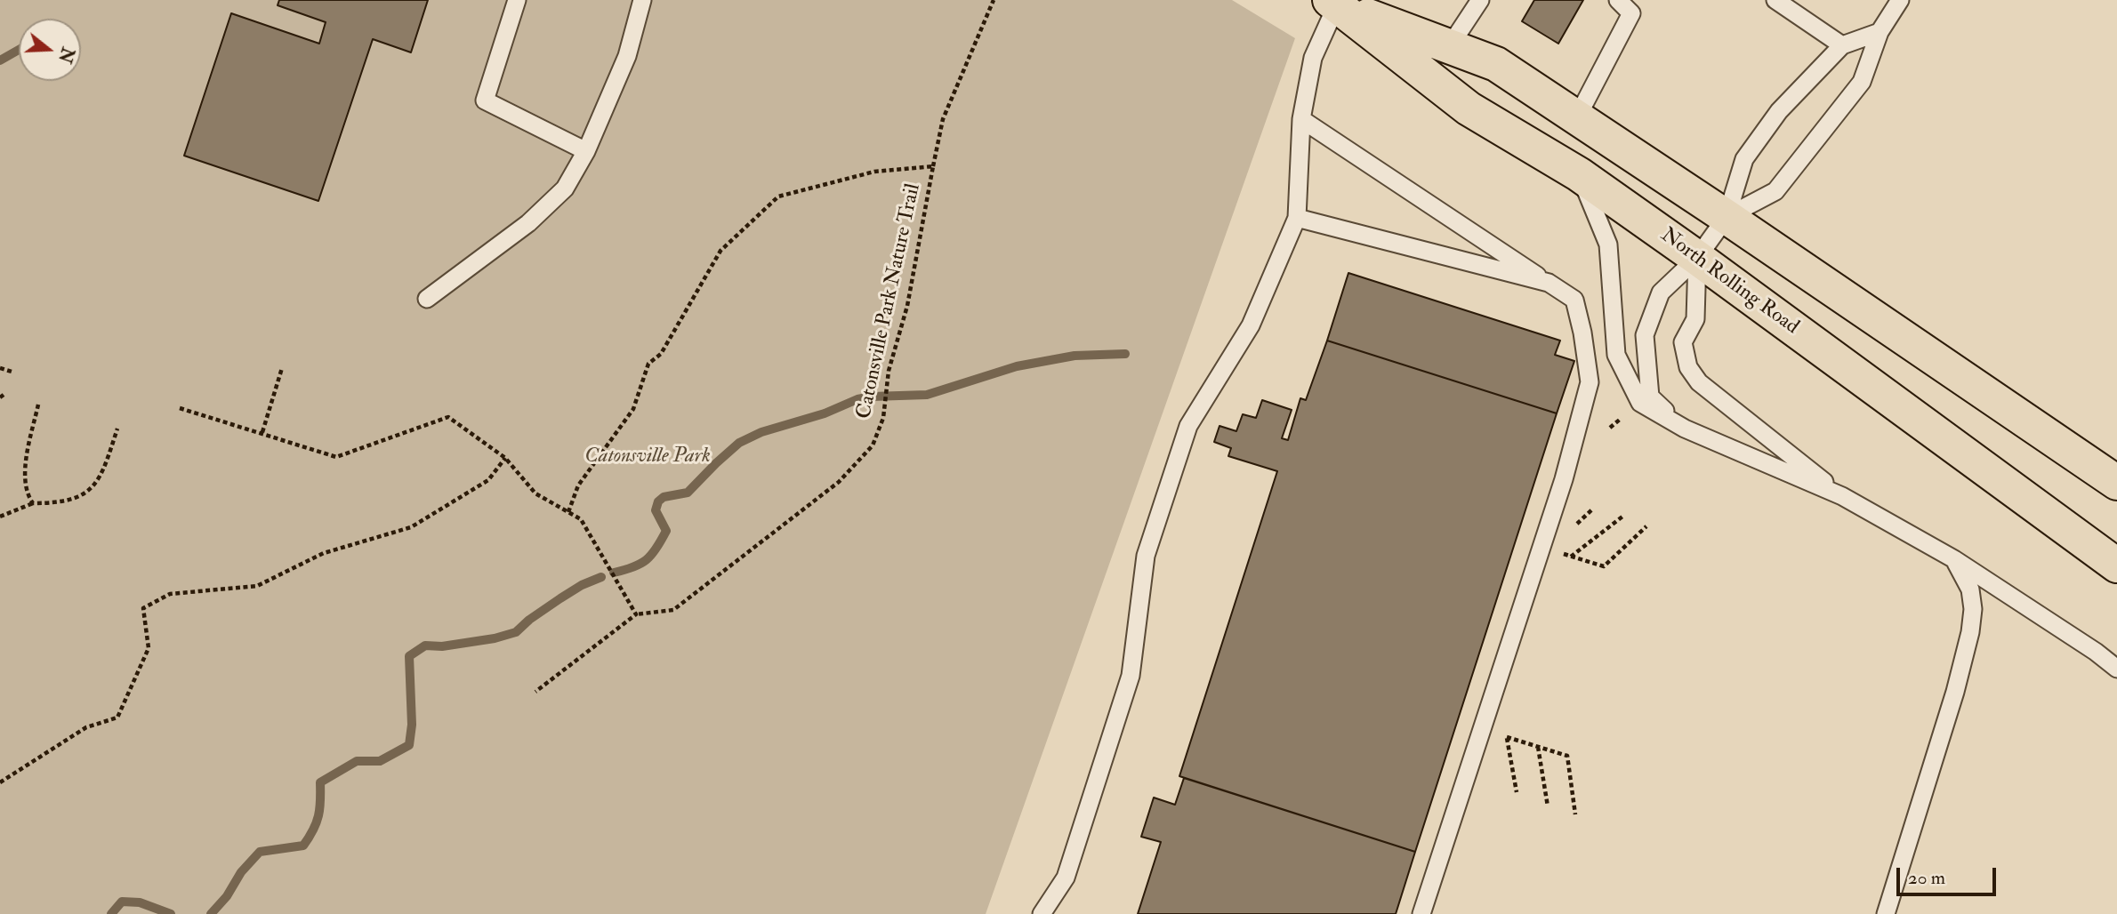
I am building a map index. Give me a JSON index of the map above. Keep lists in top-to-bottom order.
{
  "streets": {
    "main road": ["North Rolling Road"],
    "path": ["Catonsville Park Nature Trail"]
  },
  "parks": ["Catonsville Park"],
  "scale_bar": "20 m",
  "north": "right"
}
